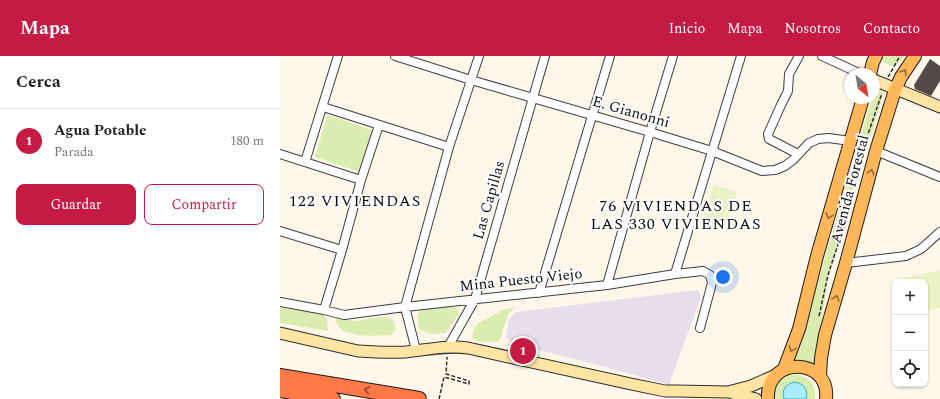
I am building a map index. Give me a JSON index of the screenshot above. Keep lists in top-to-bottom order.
{
  "streets": {
    "main road": ["Avenida Forestal"],
    "street": ["E. Gianonni", "Las Capillas", "Mina Puesto Viejo"]
  },
  "crossings": [
    ["E. Gianonni", "Avenida Forestal"],
    ["E. Gianonni", "Las Capillas"],
    ["Las Capillas", "Mina Puesto Viejo"]
  ],
  "districts": ["122 VIVIENDAS", "76 VIVIENDAS DE LAS 330 VIVIENDAS"],
  "north": "bottom right",
  "page": {
    "header": "Mapa",
    "nav": [
      "Inicio",
      "Mapa",
      "Nosotros",
      "Contacto"
    ],
    "heading": "Cerca",
    "list": [
      {
        "mark": "1",
        "name": "Agua Potable",
        "note": "Parada",
        "value": "180 m"
      }
    ],
    "buttons": ["Guardar", "Compartir"],
    "map_buttons": ["+", "−"],
    "pins": "1"
  }
}
